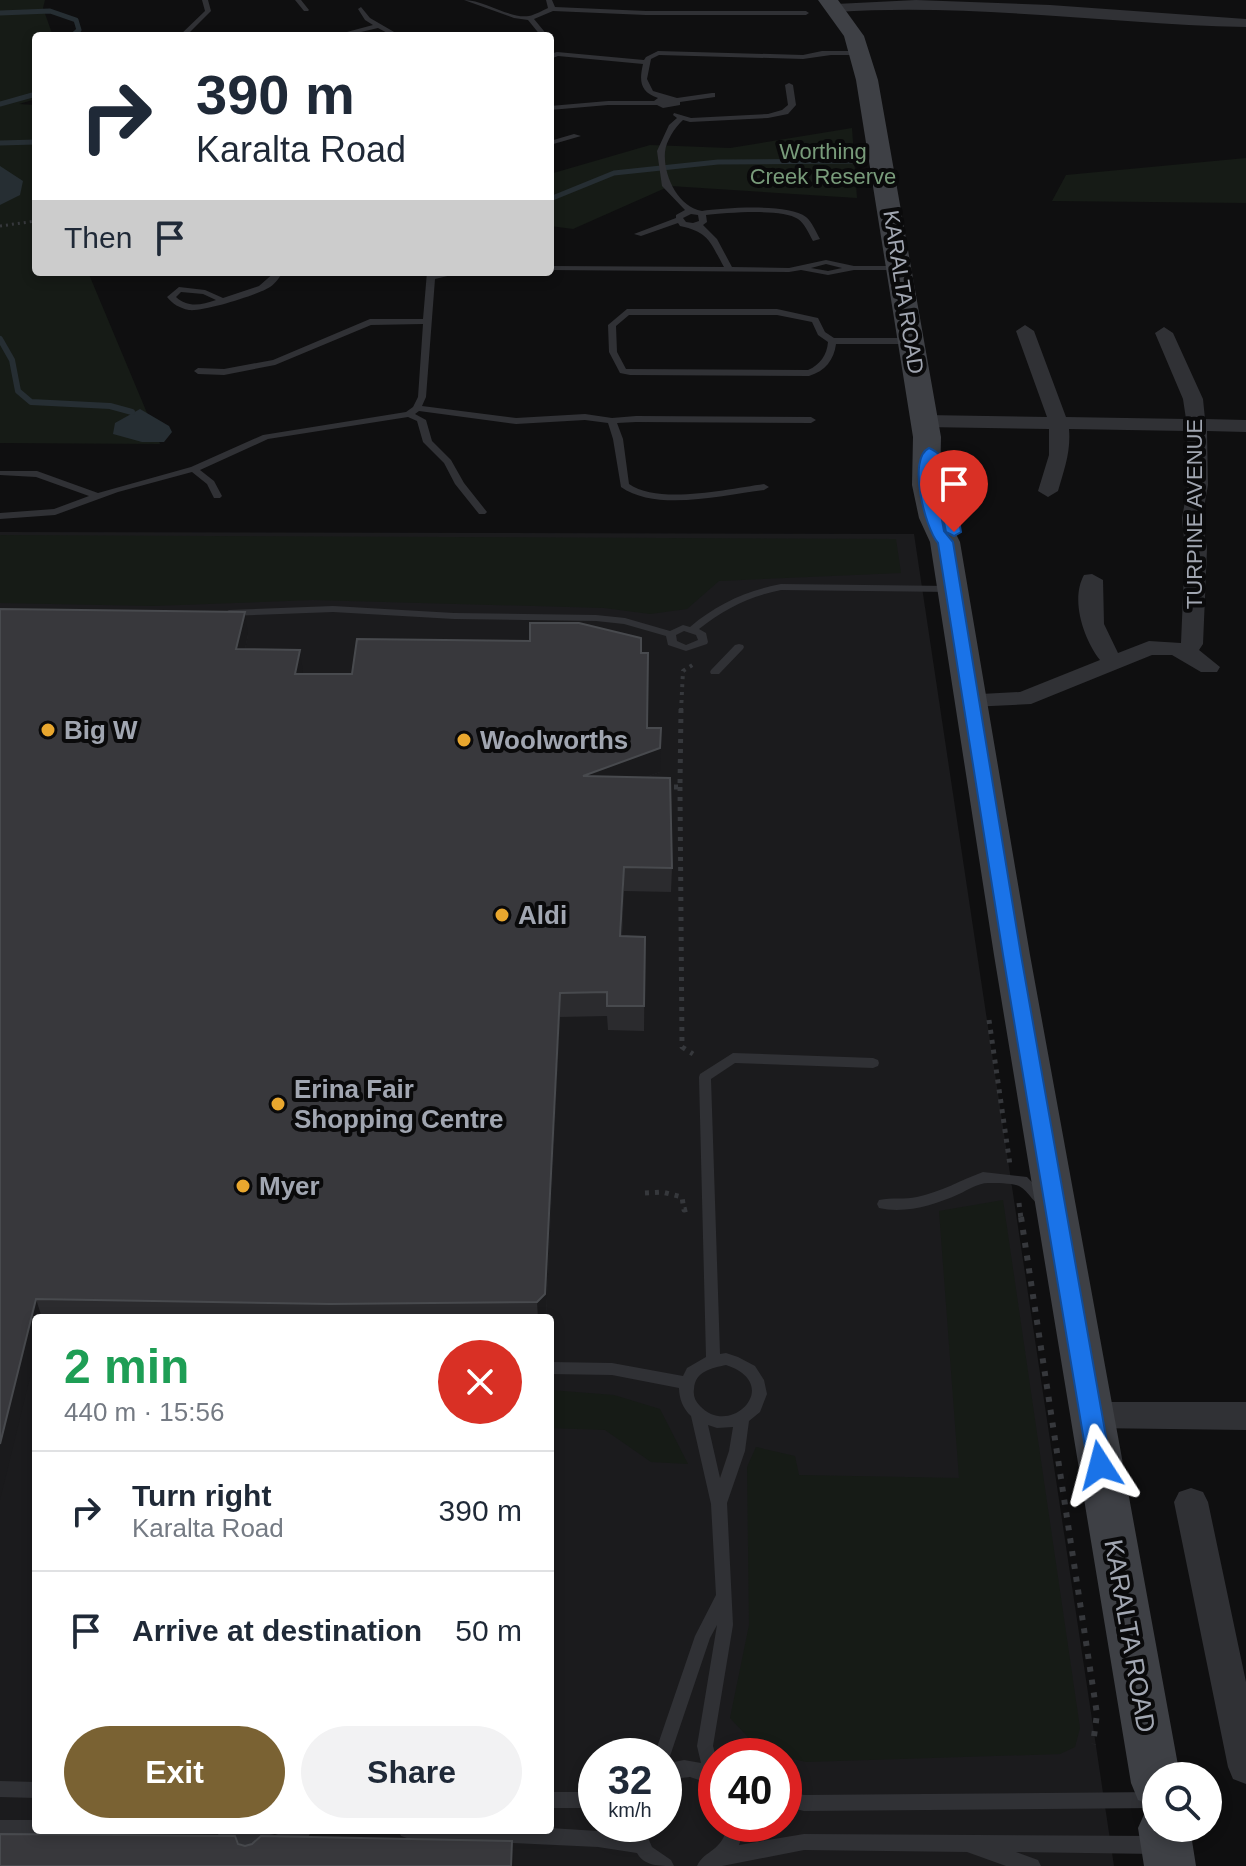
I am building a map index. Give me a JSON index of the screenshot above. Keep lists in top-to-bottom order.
{
  "streets": {
    "street": ["KARALTA ROAD", "TURPINE AVENUE"]
  },
  "parks": ["Worthing Creek Reserve"],
  "places": [
    "Big W",
    "Woolworths",
    "Aldi",
    "Erina Fair Shopping Centre",
    "Myer"
  ],
  "page": {
    "turn": ["390 m", "Karalta Road"],
    "then": "Then",
    "heading": ["2 min", "440 m · 15:56"],
    "list": [
      {
        "name": "Turn right",
        "note": "Karalta Road",
        "value": "390 m"
      },
      {
        "name": "Arrive at destination",
        "value": "50 m"
      }
    ],
    "buttons": ["Exit", "Share"],
    "speed": "32 km/h",
    "limit": "40"
  }
}
